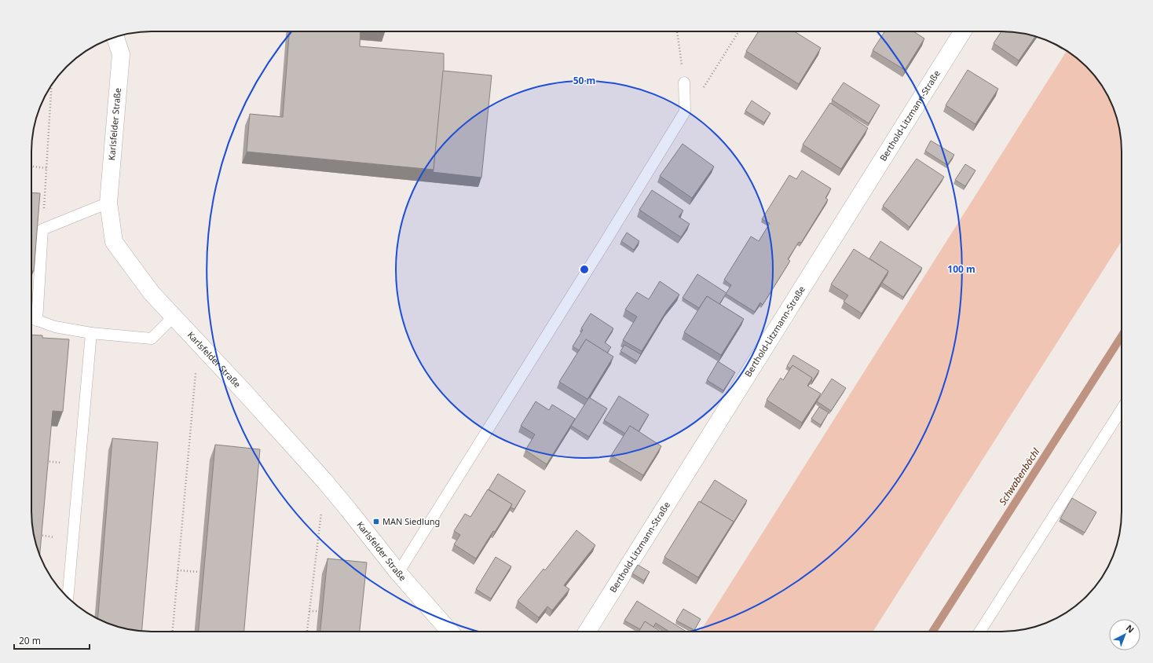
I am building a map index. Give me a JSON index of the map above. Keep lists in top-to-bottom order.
{
  "streets": {
    "street": ["Berthold-Litzmann-Straße", "Karlsfelder Straße"]
  },
  "water": ["Schwabenbächl"],
  "places": {
    "transit": ["MAN Siedlung"]
  },
  "scale_bar": "20 m",
  "north": "top right",
  "rings": ["50 m", "100 m"]
}
